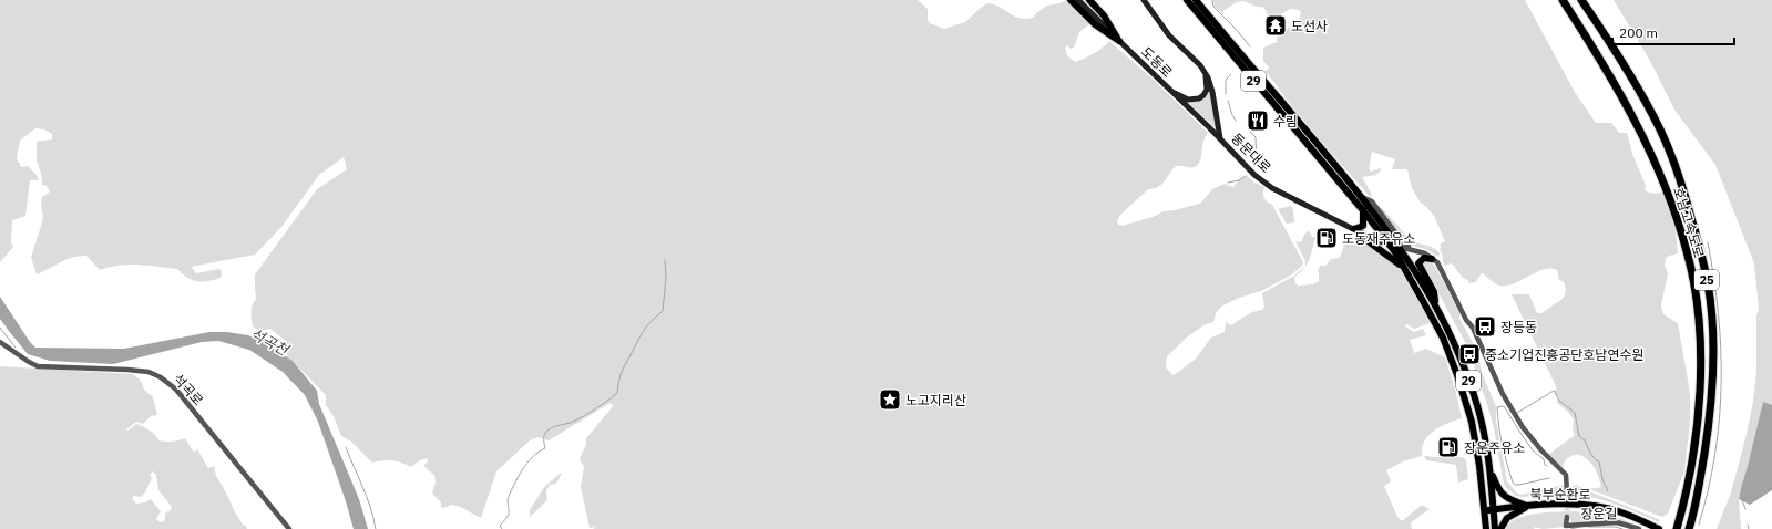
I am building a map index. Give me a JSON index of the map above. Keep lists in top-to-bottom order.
{
  "streets": {
    "highway": ["호남고속도로", "25"],
    "main road": [
      "도동로",
      "29",
      "동문대로",
      "북부순환로"
    ],
    "street": ["석곡로", "장운길"]
  },
  "crossings": [
    ["도동로", "동문대로"],
    ["29", "동문대로"],
    ["29", "북부순환로"]
  ],
  "water": ["석곡천"],
  "places": {
    "temple": ["도선사"],
    "restaurant": ["수림"],
    "fuel station": ["도동재주유소", "장운주유소"],
    "bus stop": ["장등동", "중소기업진흥공단호남연수원"],
    "place": ["노고지리산"]
  },
  "scale_bar": "200 m"
}
